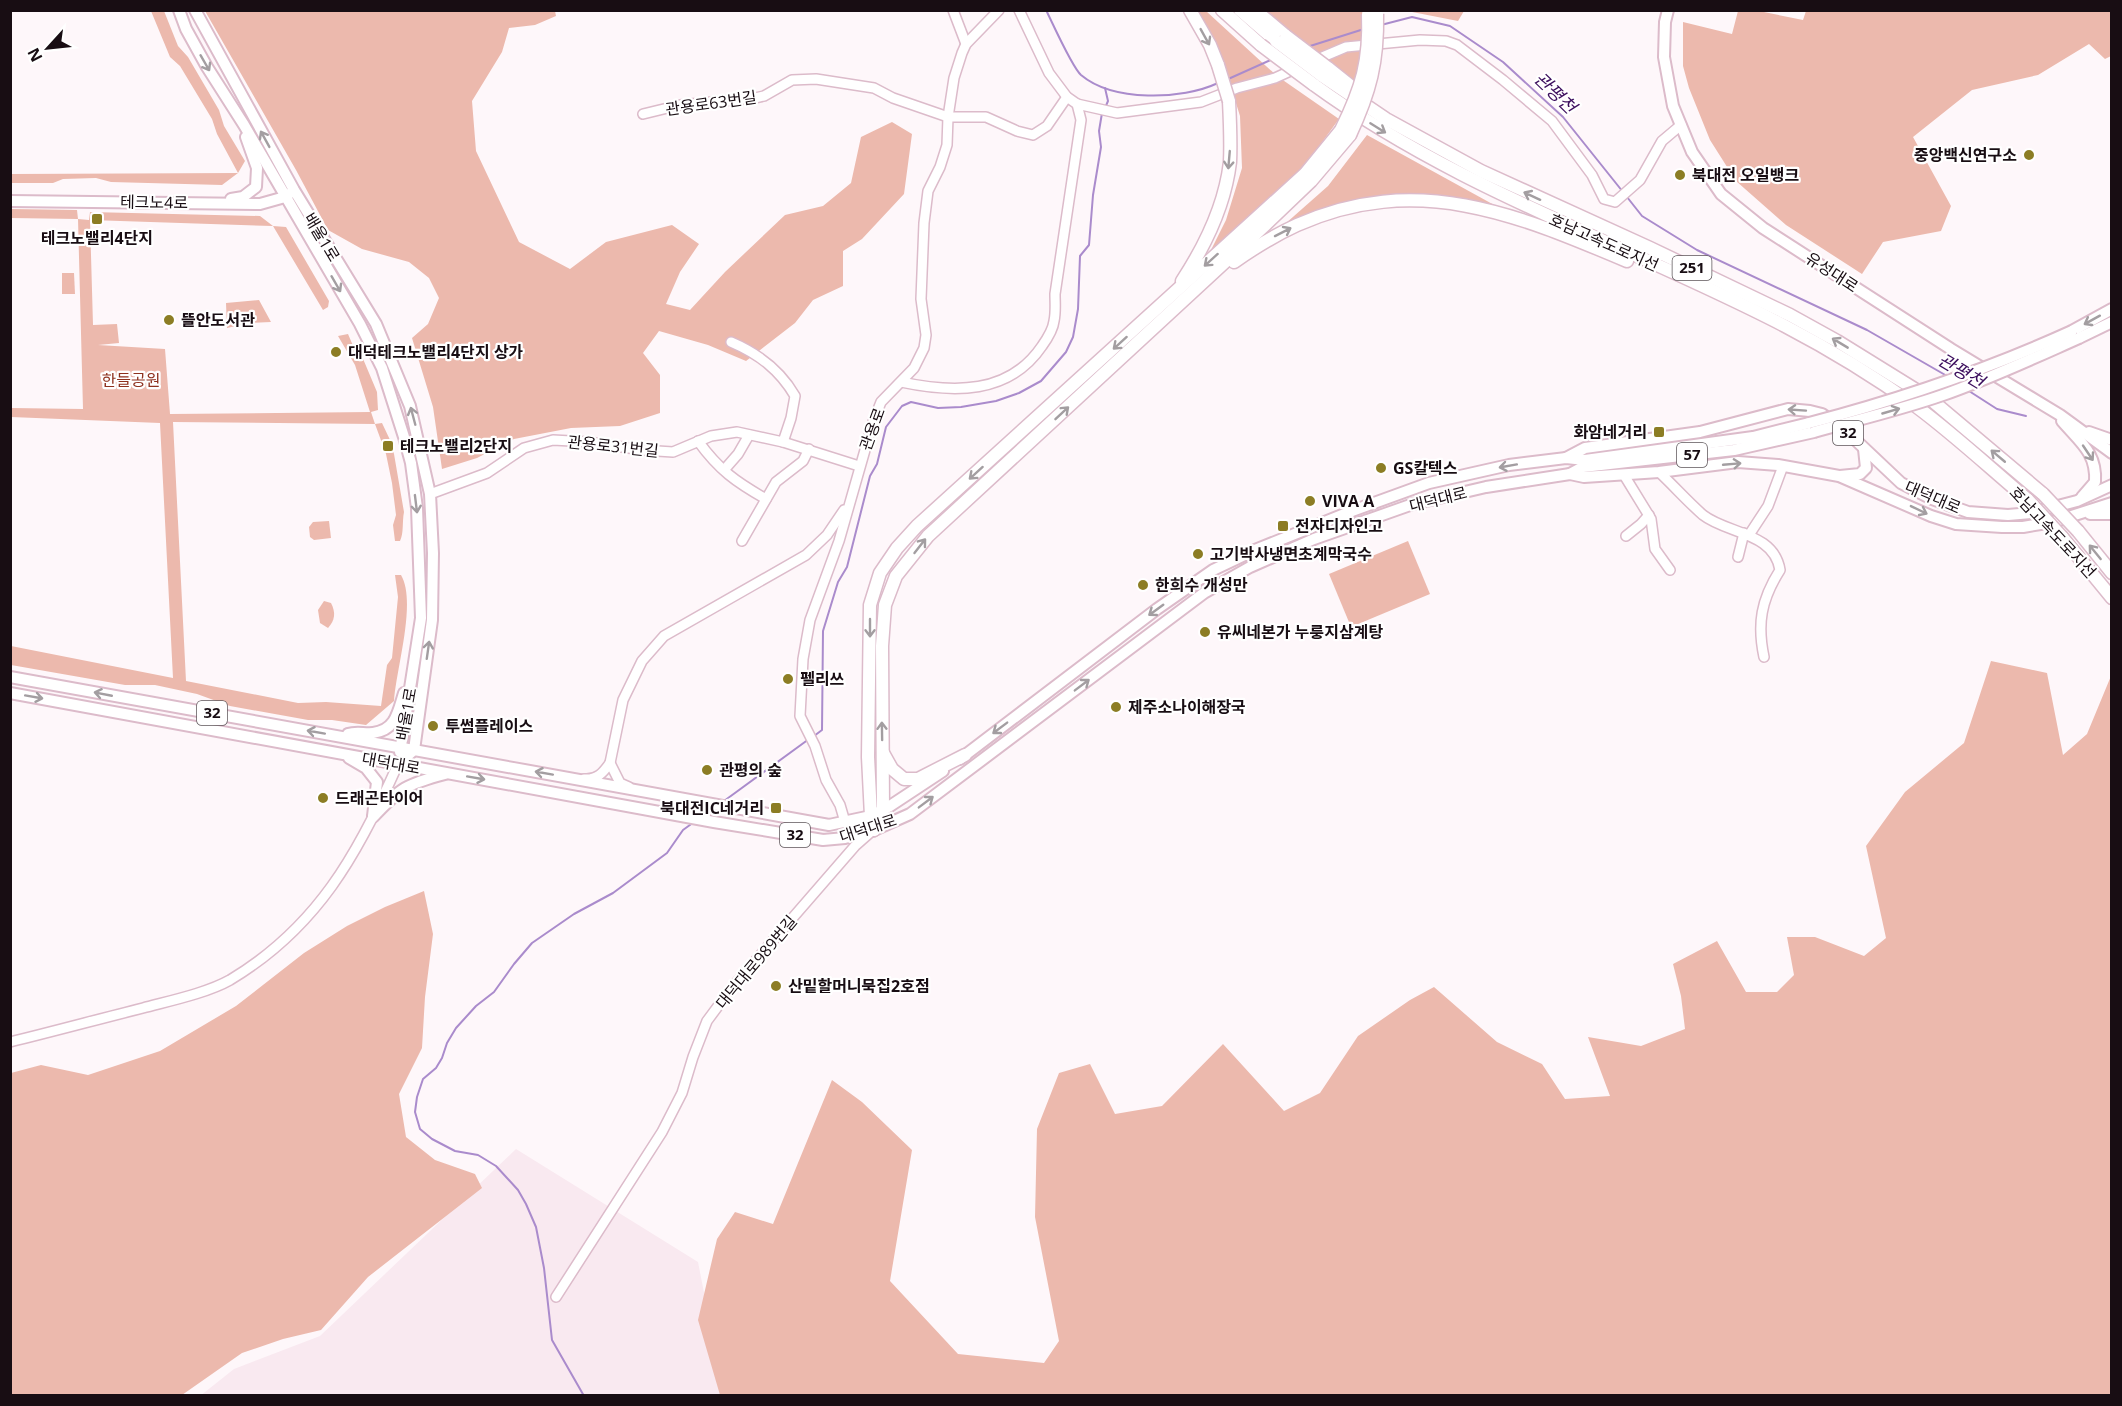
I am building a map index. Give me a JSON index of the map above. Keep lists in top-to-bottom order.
{
  "streets": {
    "highway": ["호남고속도로지선", "251"],
    "main road": [
      "테크노4로",
      "배울1로",
      "유성대로",
      "32",
      "57",
      "대덕대로"
    ],
    "street": [
      "관용로63번길",
      "관용로",
      "관용로31번길",
      "대덕대로989번길"
    ]
  },
  "crossings": [
    ["관용로63번길", "관용로"],
    ["테크노4로", "배울1로"],
    ["배울1로", "관용로31번길"],
    ["배울1로", "대덕대로"],
    ["관용로", "관용로31번길"],
    ["관용로", "대덕대로"],
    ["32", "대덕대로"],
    ["57", "대덕대로"],
    ["대덕대로", "대덕대로989번길"]
  ],
  "water": ["관평천"],
  "parks": ["한들공원"],
  "places": {
    "other": [
      "중앙백신연구소",
      "북대전 오일뱅크",
      "뜰안도서관",
      "대덕테크노밸리4단지 상가",
      "GS칼텍스",
      "VIVA A",
      "고기박사냉면초계막국수",
      "한희수 개성만",
      "유씨네본가 누룽지삼계탕",
      "펠리쓰",
      "제주소나이해장국",
      "투썸플레이스",
      "관평의 숲",
      "드래곤타이어",
      "산밑할머니묵집2호점"
    ],
    "transit": [
      "테크노밸리4단지",
      "화암네거리",
      "테크노밸리2단지",
      "전자디자인고",
      "북대전IC네거리"
    ]
  },
  "north": "bottom left"
}
